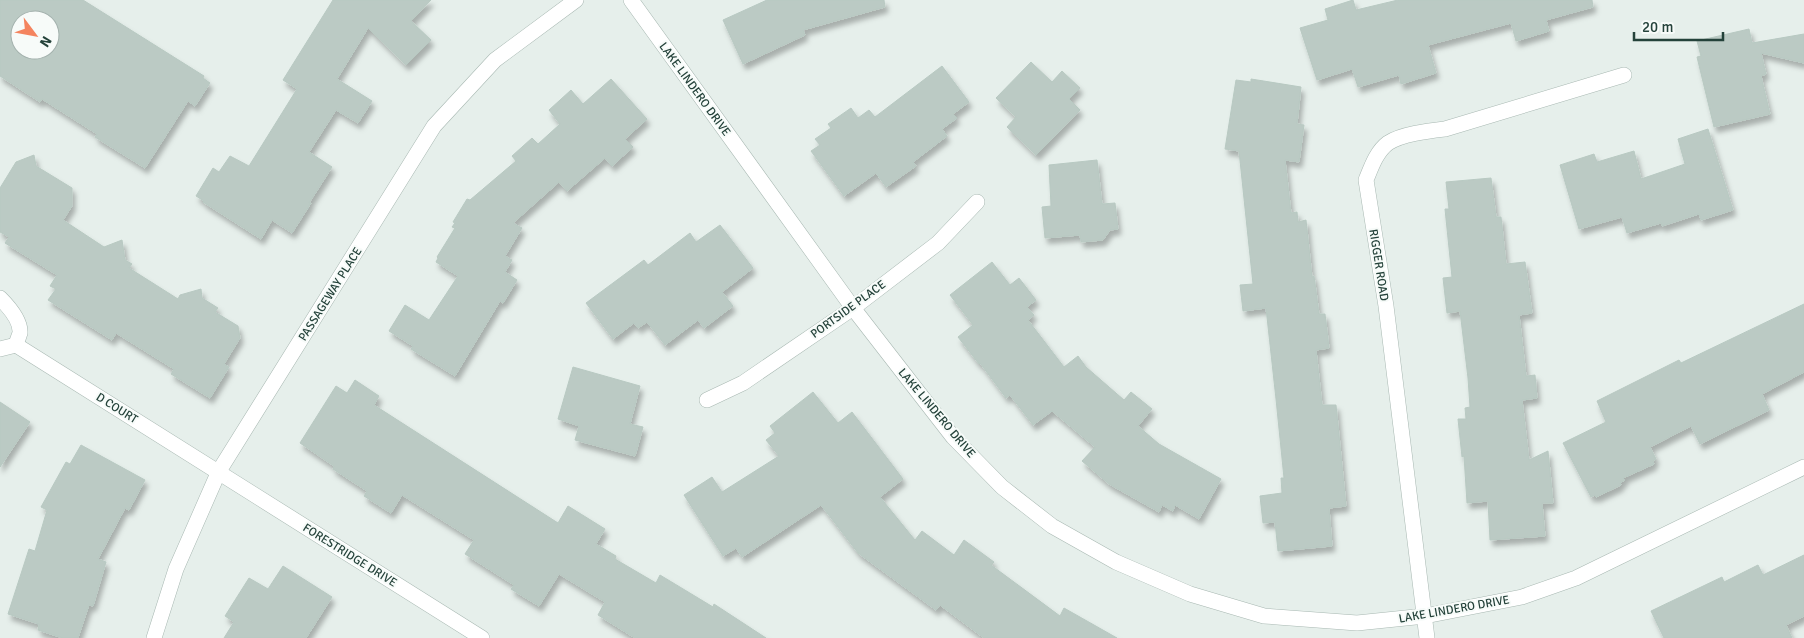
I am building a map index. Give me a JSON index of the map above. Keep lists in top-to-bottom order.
{
  "streets": {
    "street": [
      "LAKE LINDERO DRIVE",
      "RIGGER ROAD",
      "PASSAGEWAY PLACE",
      "PORTSIDE PLACE",
      "D COURT",
      "FORESTRIDGE DRIVE"
    ]
  },
  "crossings": [
    ["LAKE LINDERO DRIVE", "RIGGER ROAD"],
    ["LAKE LINDERO DRIVE", "PORTSIDE PLACE"],
    ["PASSAGEWAY PLACE", "D COURT"],
    ["PASSAGEWAY PLACE", "FORESTRIDGE DRIVE"],
    ["D COURT", "FORESTRIDGE DRIVE"]
  ],
  "scale_bar": "20 m",
  "north": "bottom right"
}
